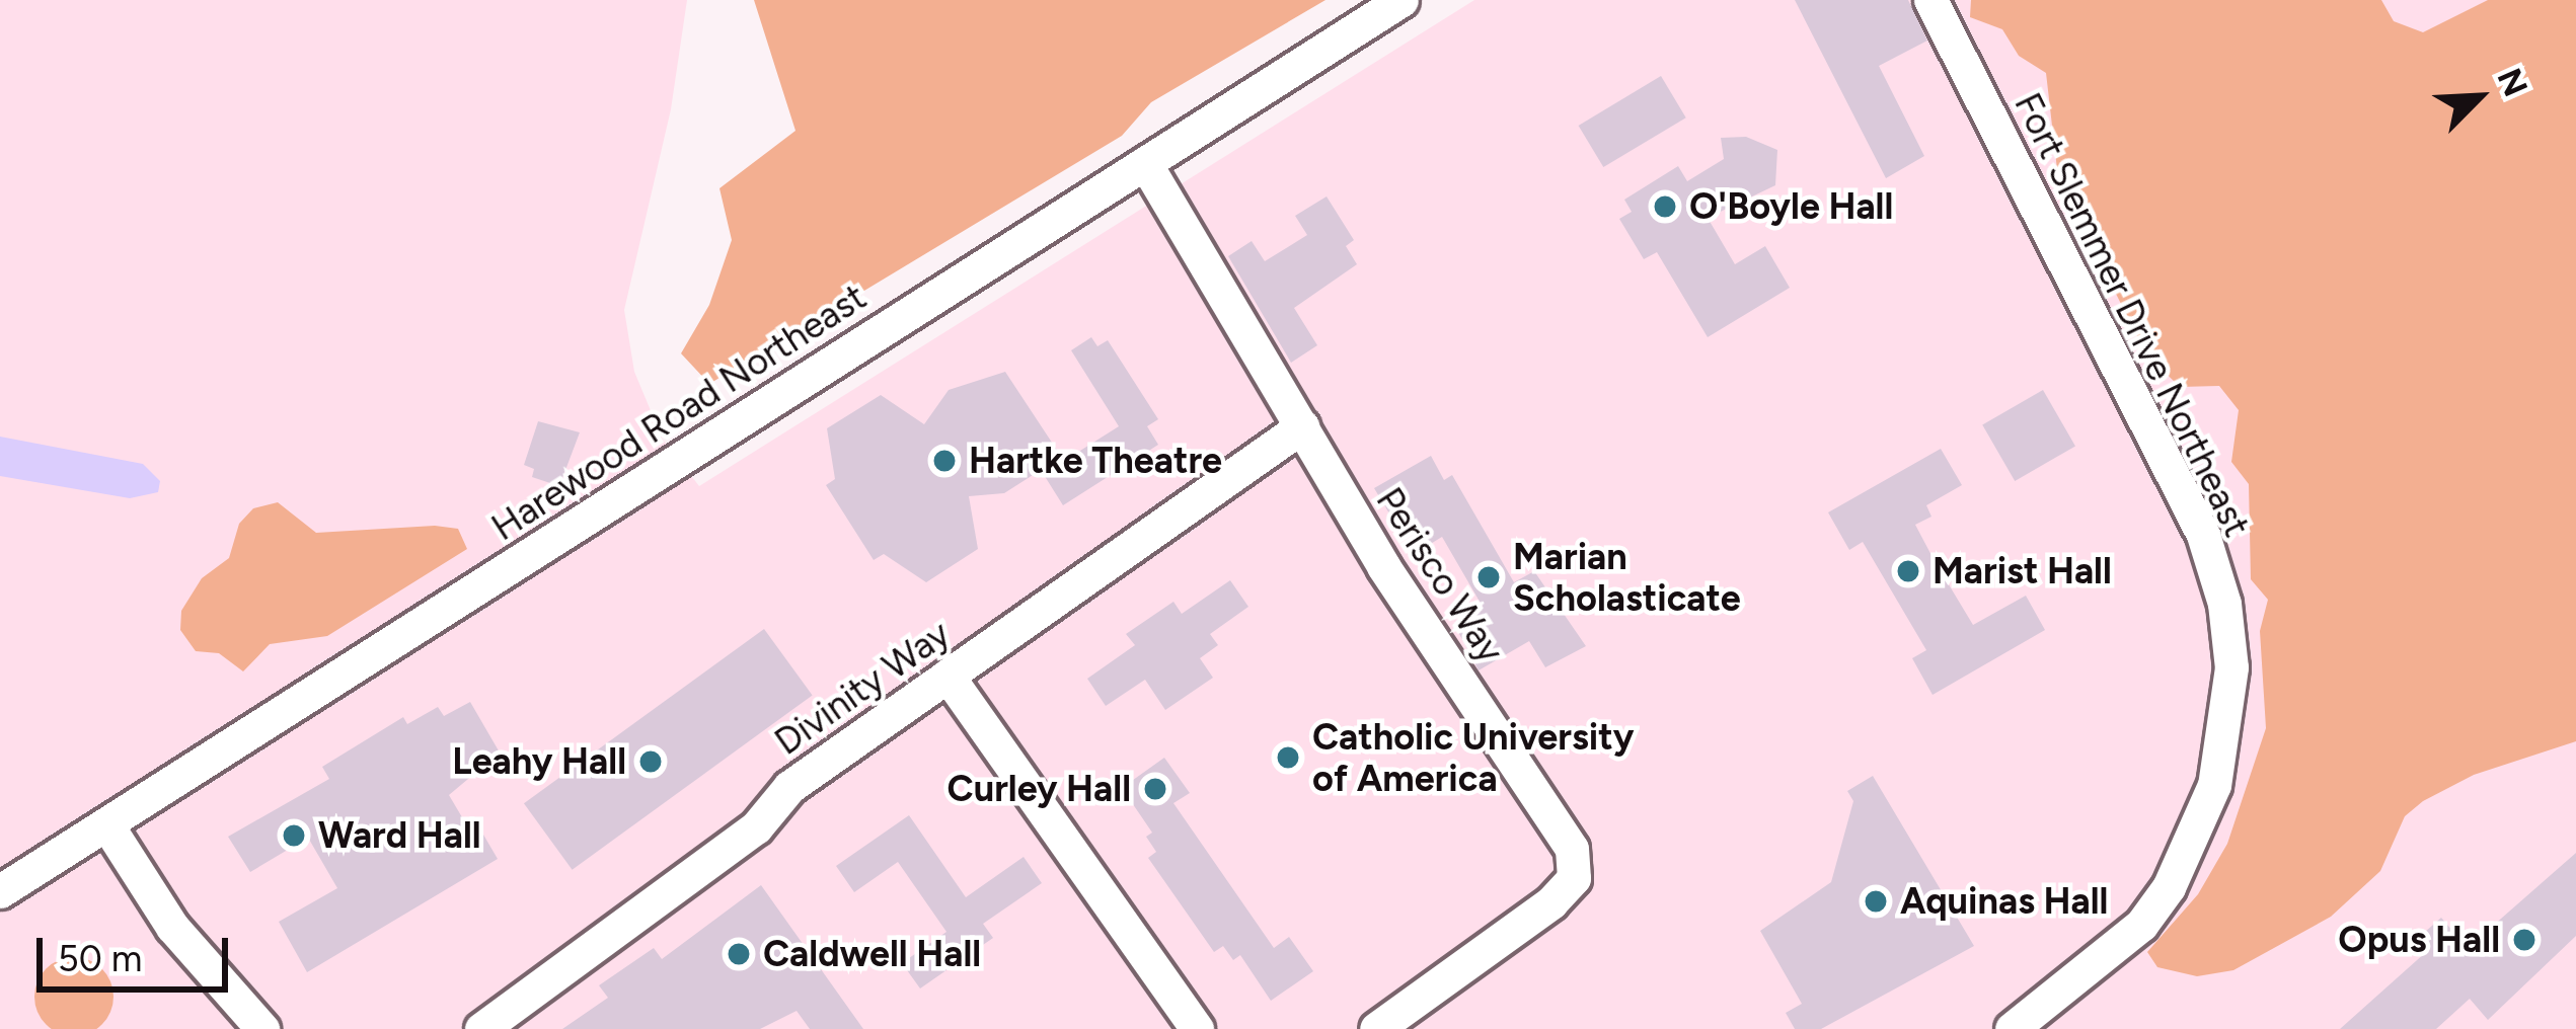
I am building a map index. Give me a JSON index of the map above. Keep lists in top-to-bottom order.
{
  "streets": {
    "street": [
      "Fort Slemmer Drive Northeast",
      "Harewood Road Northeast",
      "Perisco Way",
      "Divinity Way"
    ]
  },
  "crossings": [
    ["Harewood Road Northeast", "Perisco Way"],
    ["Perisco Way", "Divinity Way"]
  ],
  "places": [
    "O'Boyle Hall",
    "Hartke Theatre",
    "Marist Hall",
    "Marian Scholasticate",
    "Catholic University of America",
    "Leahy Hall",
    "Curley Hall",
    "Ward Hall",
    "Aquinas Hall",
    "Opus Hall",
    "Caldwell Hall"
  ],
  "scale_bar": "50 m",
  "north": "top right"
}
